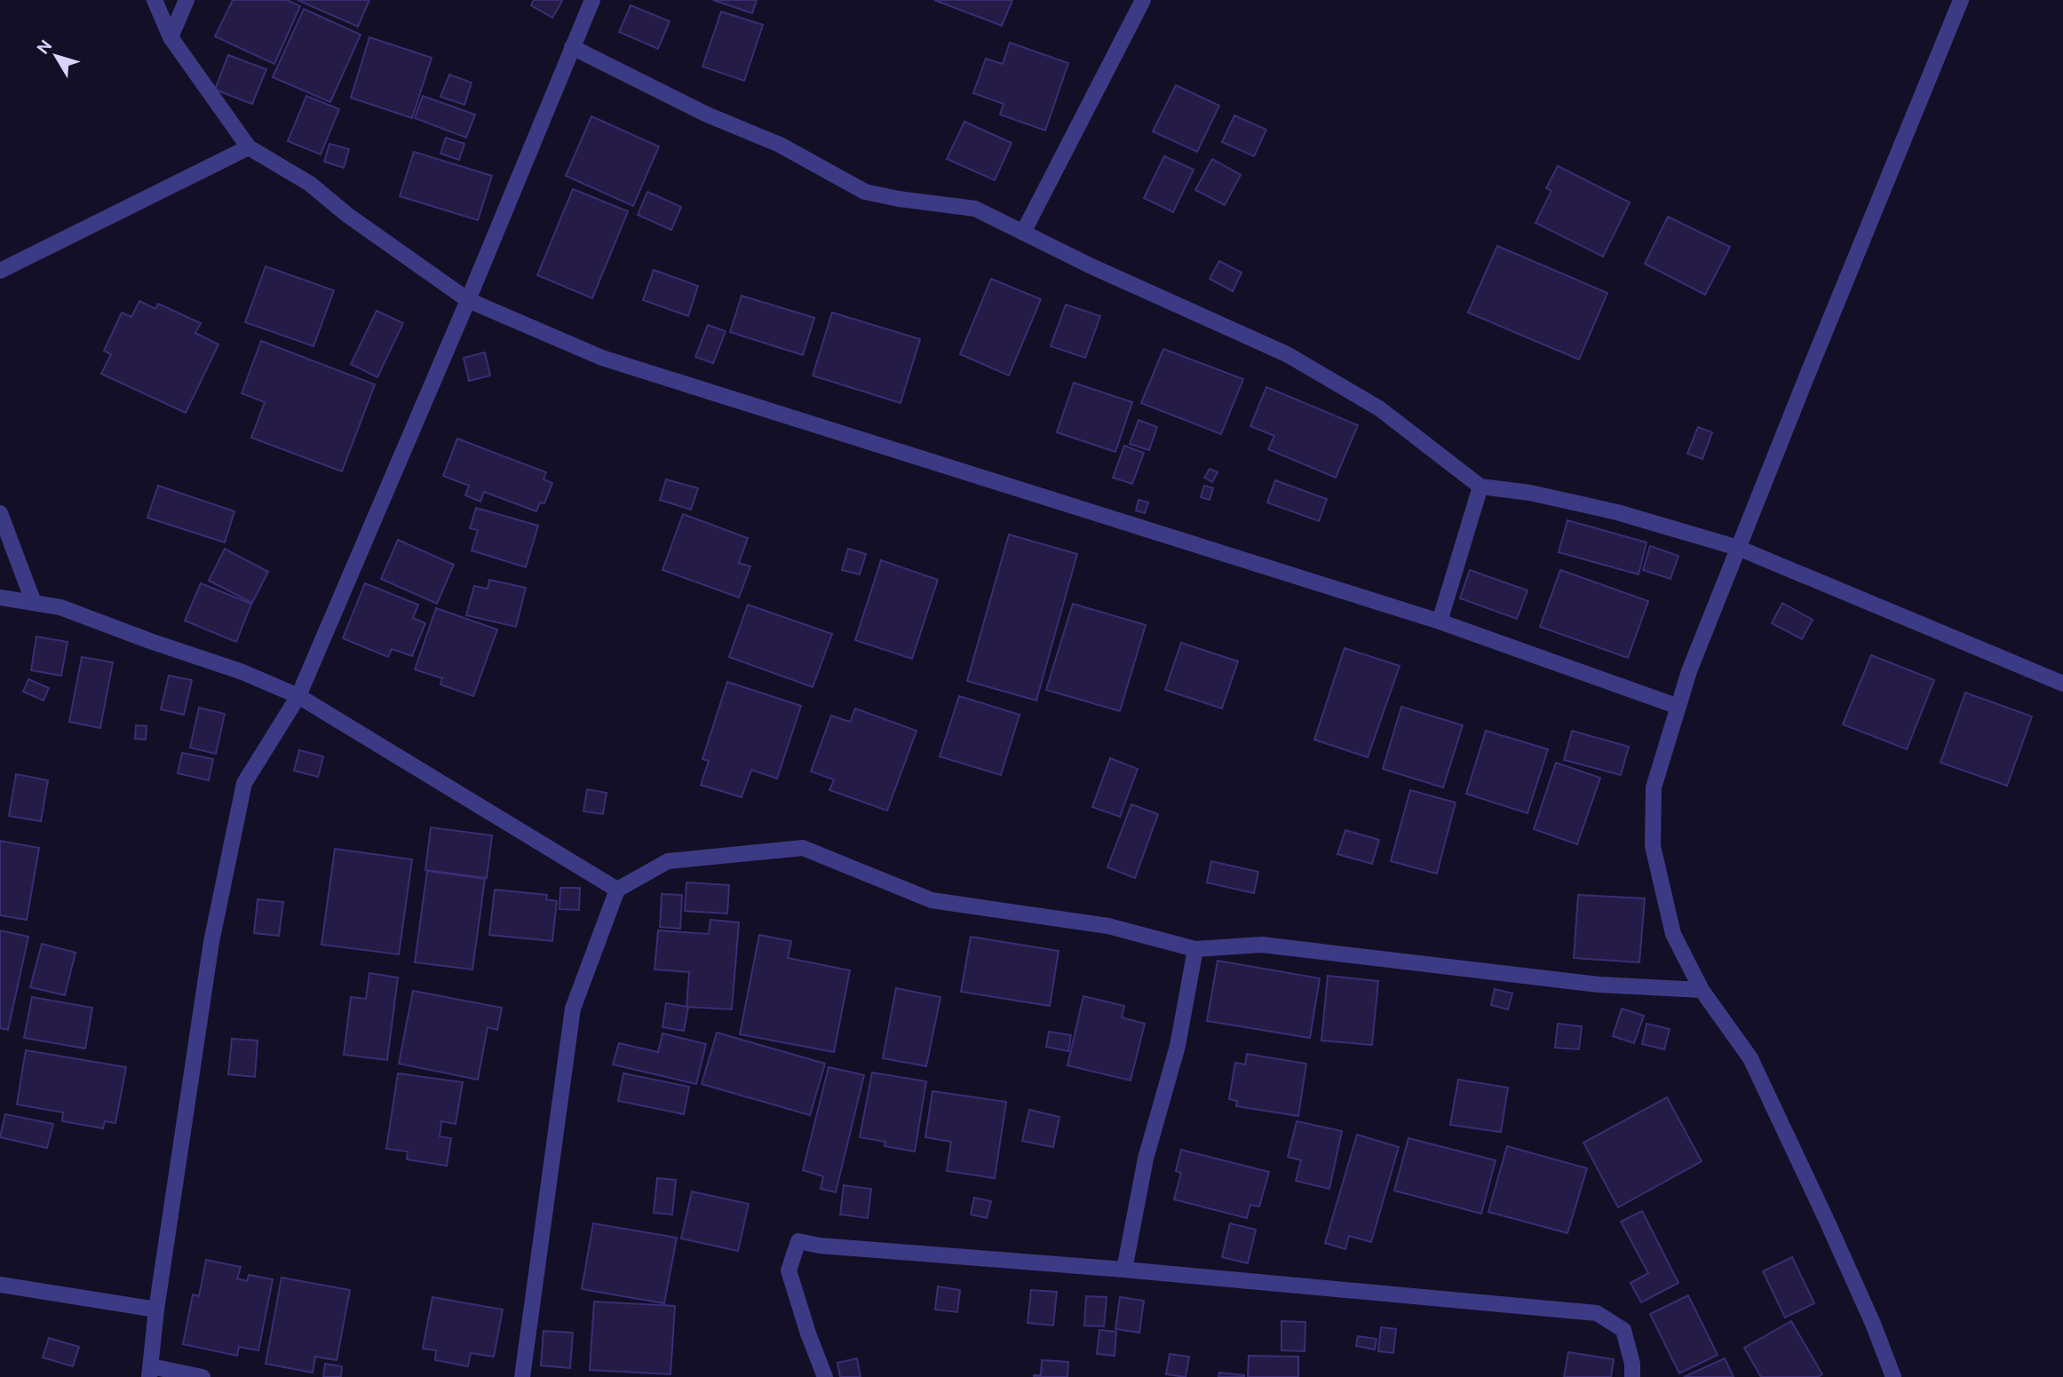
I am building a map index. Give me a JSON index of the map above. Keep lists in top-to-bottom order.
{
  "north": "top left"
}
